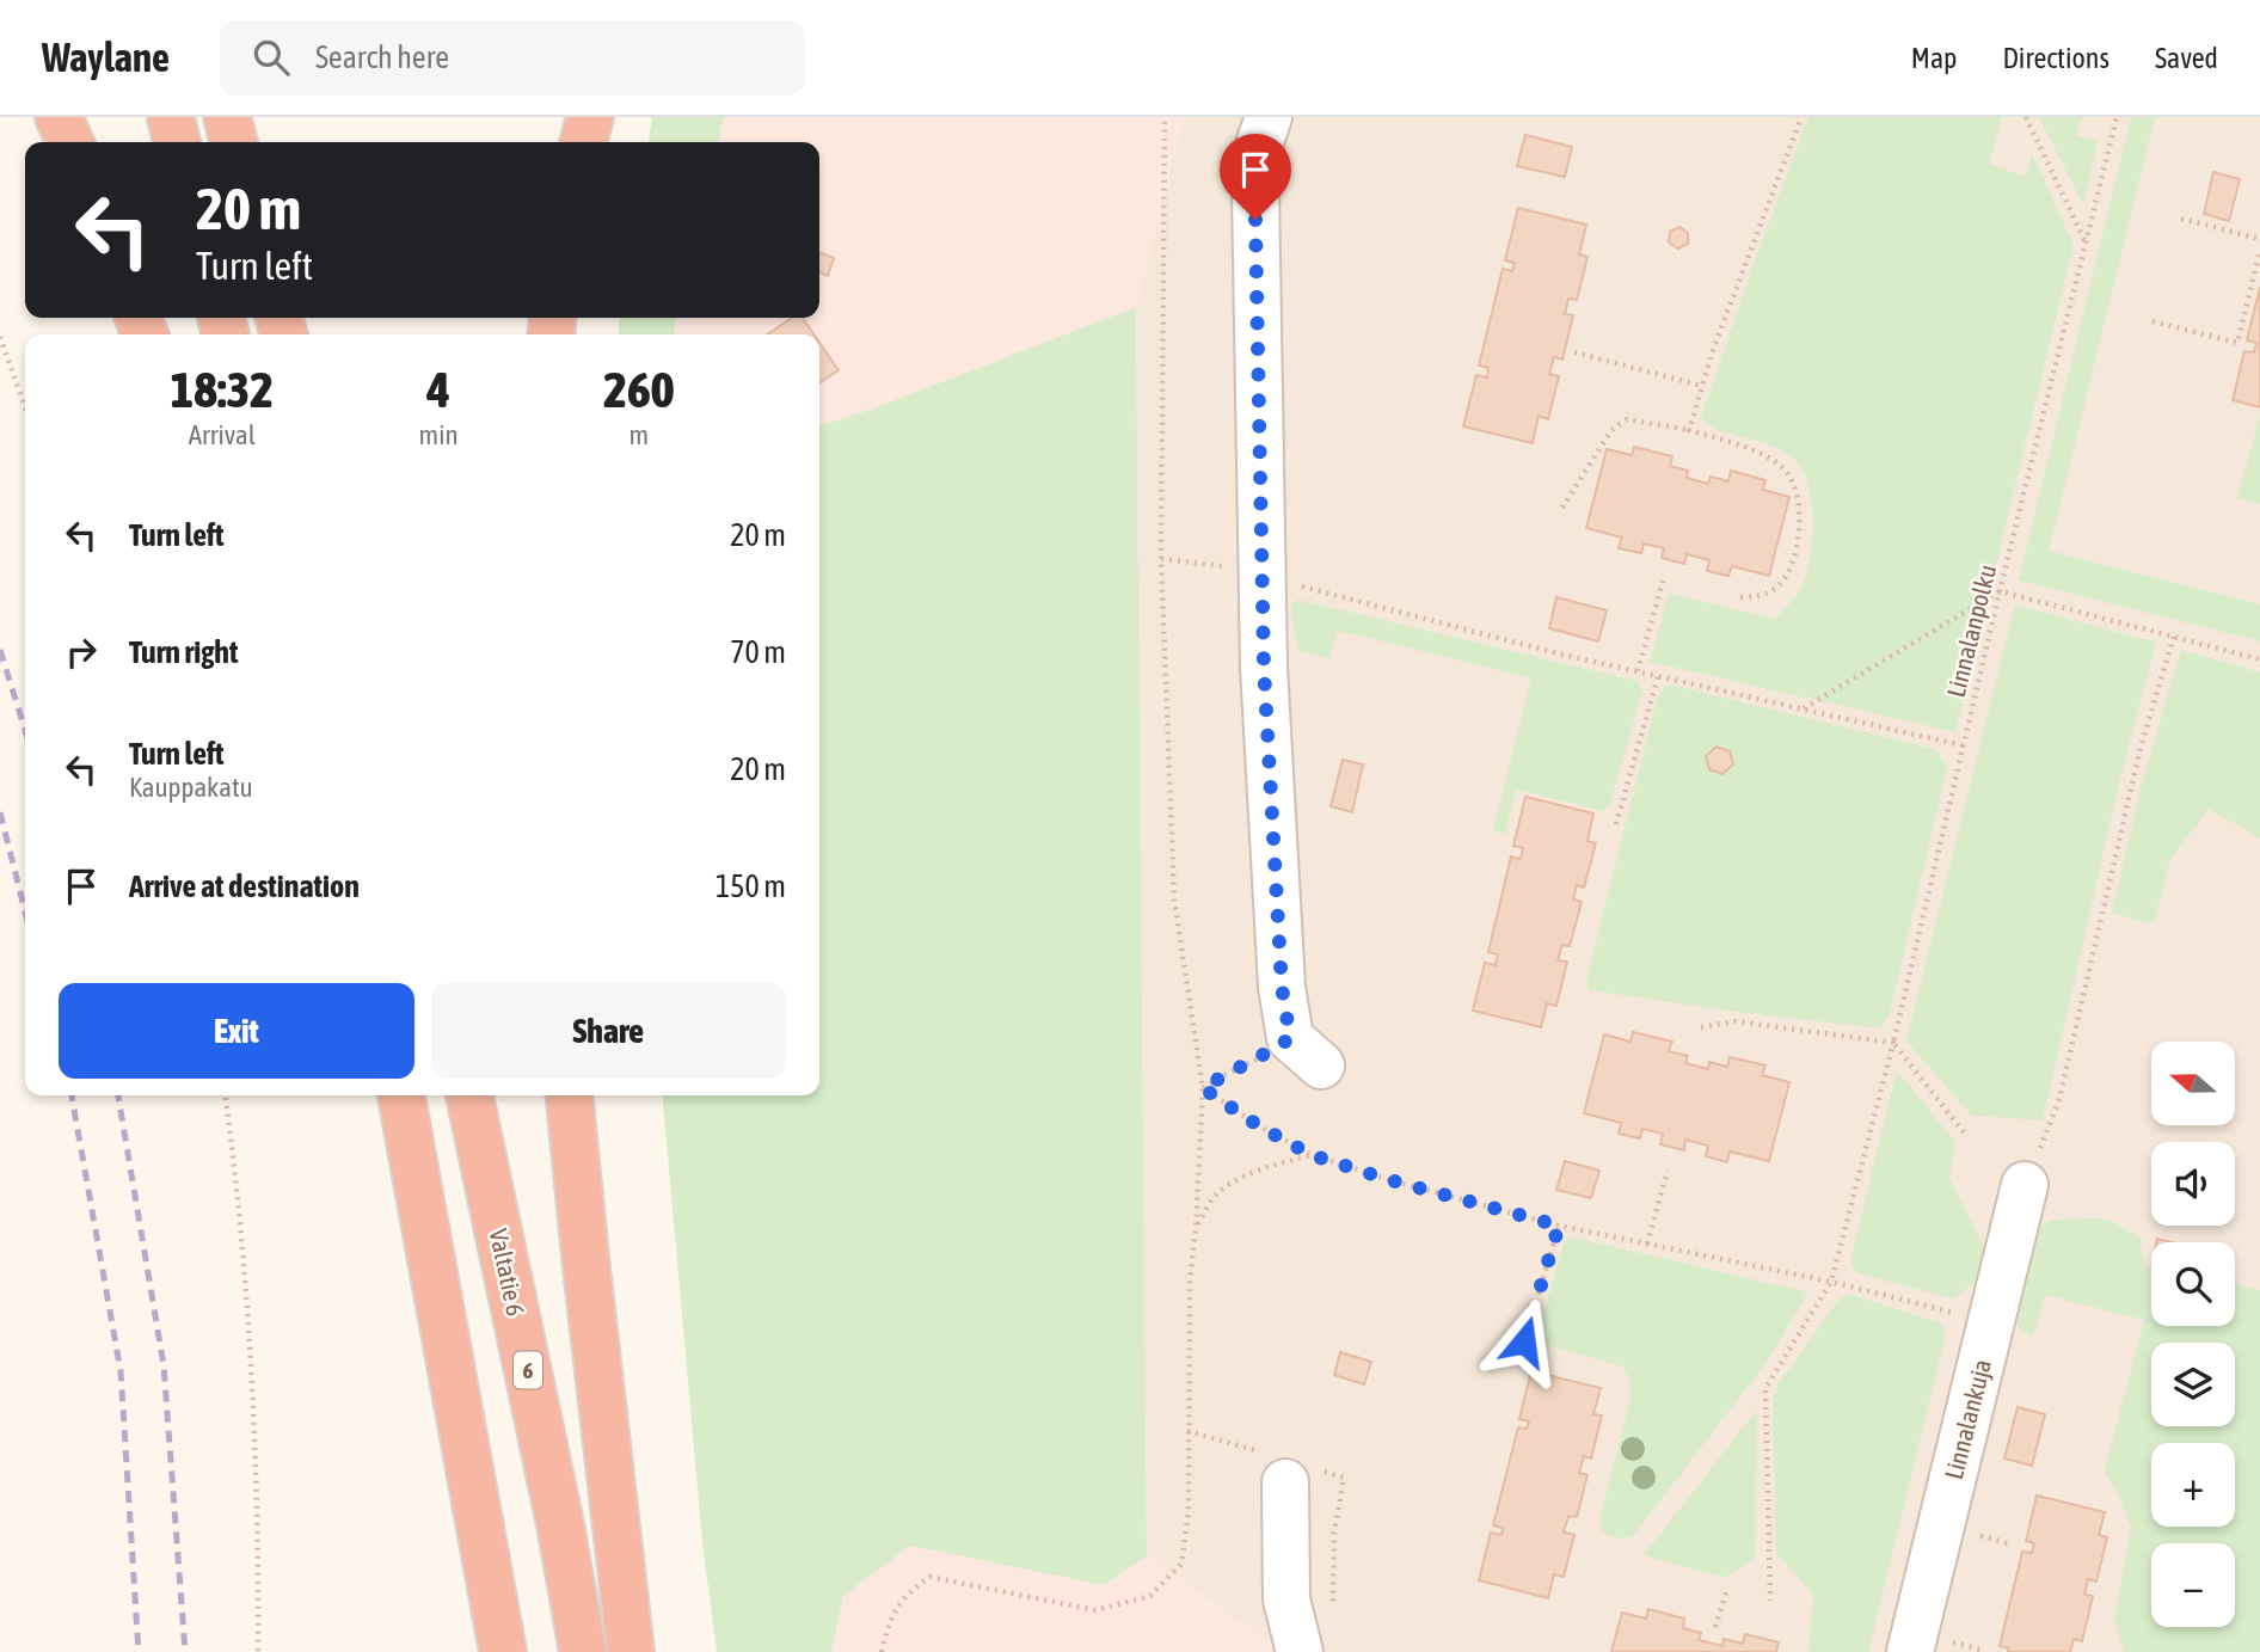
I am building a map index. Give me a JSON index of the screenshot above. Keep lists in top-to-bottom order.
{
  "streets": {
    "highway": ["Valtatie 6", "6"],
    "street": ["Linnalankuja"],
    "path": ["Linnalanpolku"]
  },
  "north": "left",
  "page": {
    "header": "Waylane",
    "search": "Search here",
    "nav": ["Map", "Directions", "Saved"],
    "turn": ["20 m", "Turn left"],
    "eta": [
      "18:32",
      "Arrival",
      "4",
      "min",
      "260",
      "m"
    ],
    "list": [
      {
        "name": "Turn left",
        "value": "20 m"
      },
      {
        "name": "Turn right",
        "value": "70 m"
      },
      {
        "name": "Turn left",
        "note": "Kauppakatu",
        "value": "20 m"
      },
      {
        "name": "Arrive at destination",
        "value": "150 m"
      }
    ],
    "buttons": ["Exit", "Share"],
    "map_buttons": ["+", "−"]
  }
}
